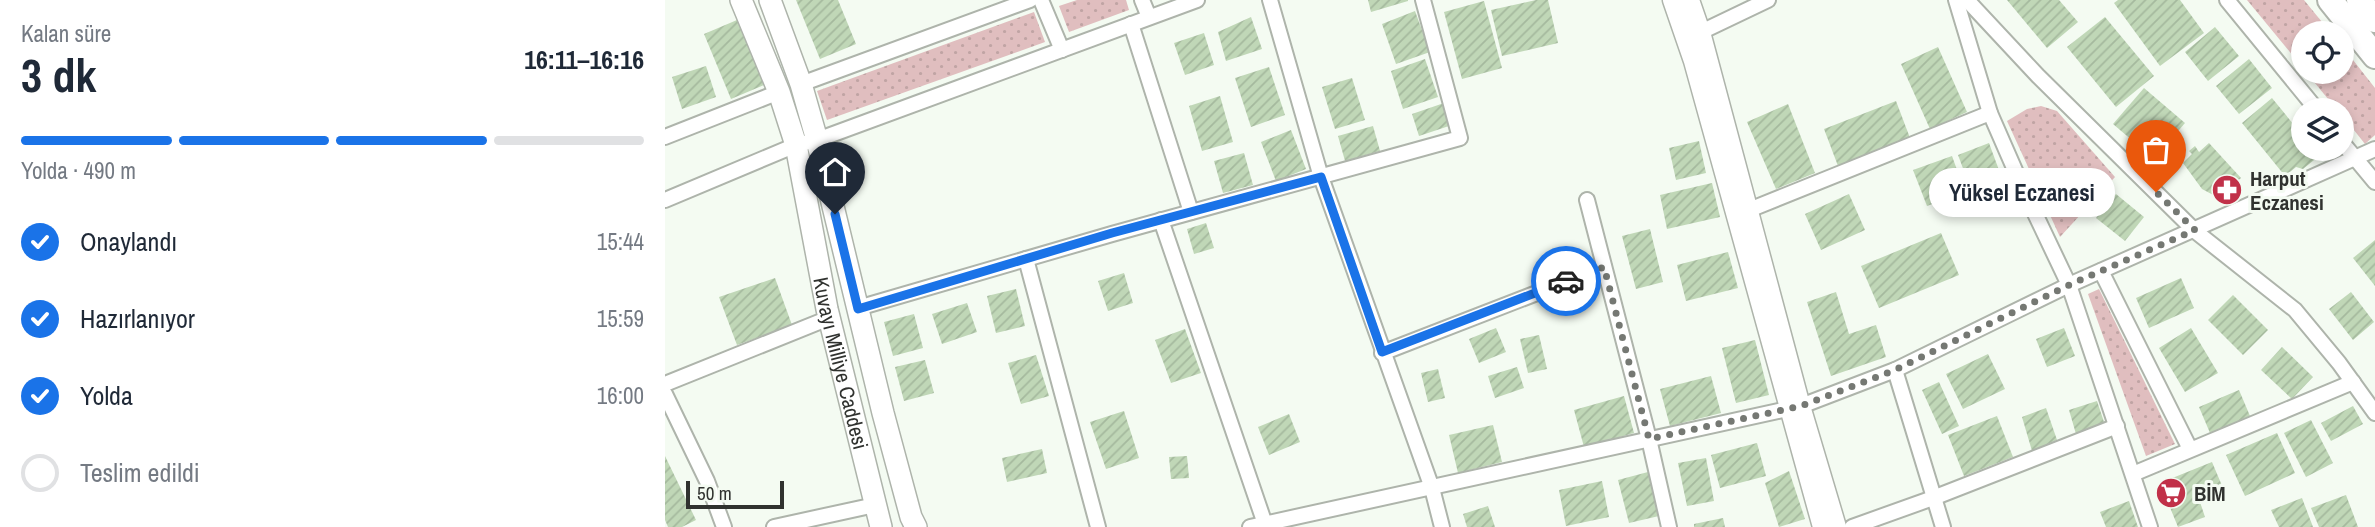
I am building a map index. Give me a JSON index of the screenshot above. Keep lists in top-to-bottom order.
{
  "streets": {
    "main road": ["Kuvayı Milliye Caddesi"]
  },
  "places": {
    "pharmacy": ["Harput Eczanesi"],
    "other": ["Yüksel Eczanesi"],
    "supermarket": ["BİM"]
  },
  "scale_bar": "50 m",
  "page": {
    "heading": ["3 dk", "Kalan süre", "16:11–16:16"],
    "bar": "Yolda · 490 m",
    "bubble": "Yüksel Eczanesi",
    "list": [
      ["Onaylandı", "15:44"],
      ["Hazırlanıyor", "15:59"],
      ["Yolda", "16:00"],
      "Teslim edildi"
    ],
    "scale": "50 m"
  }
}
